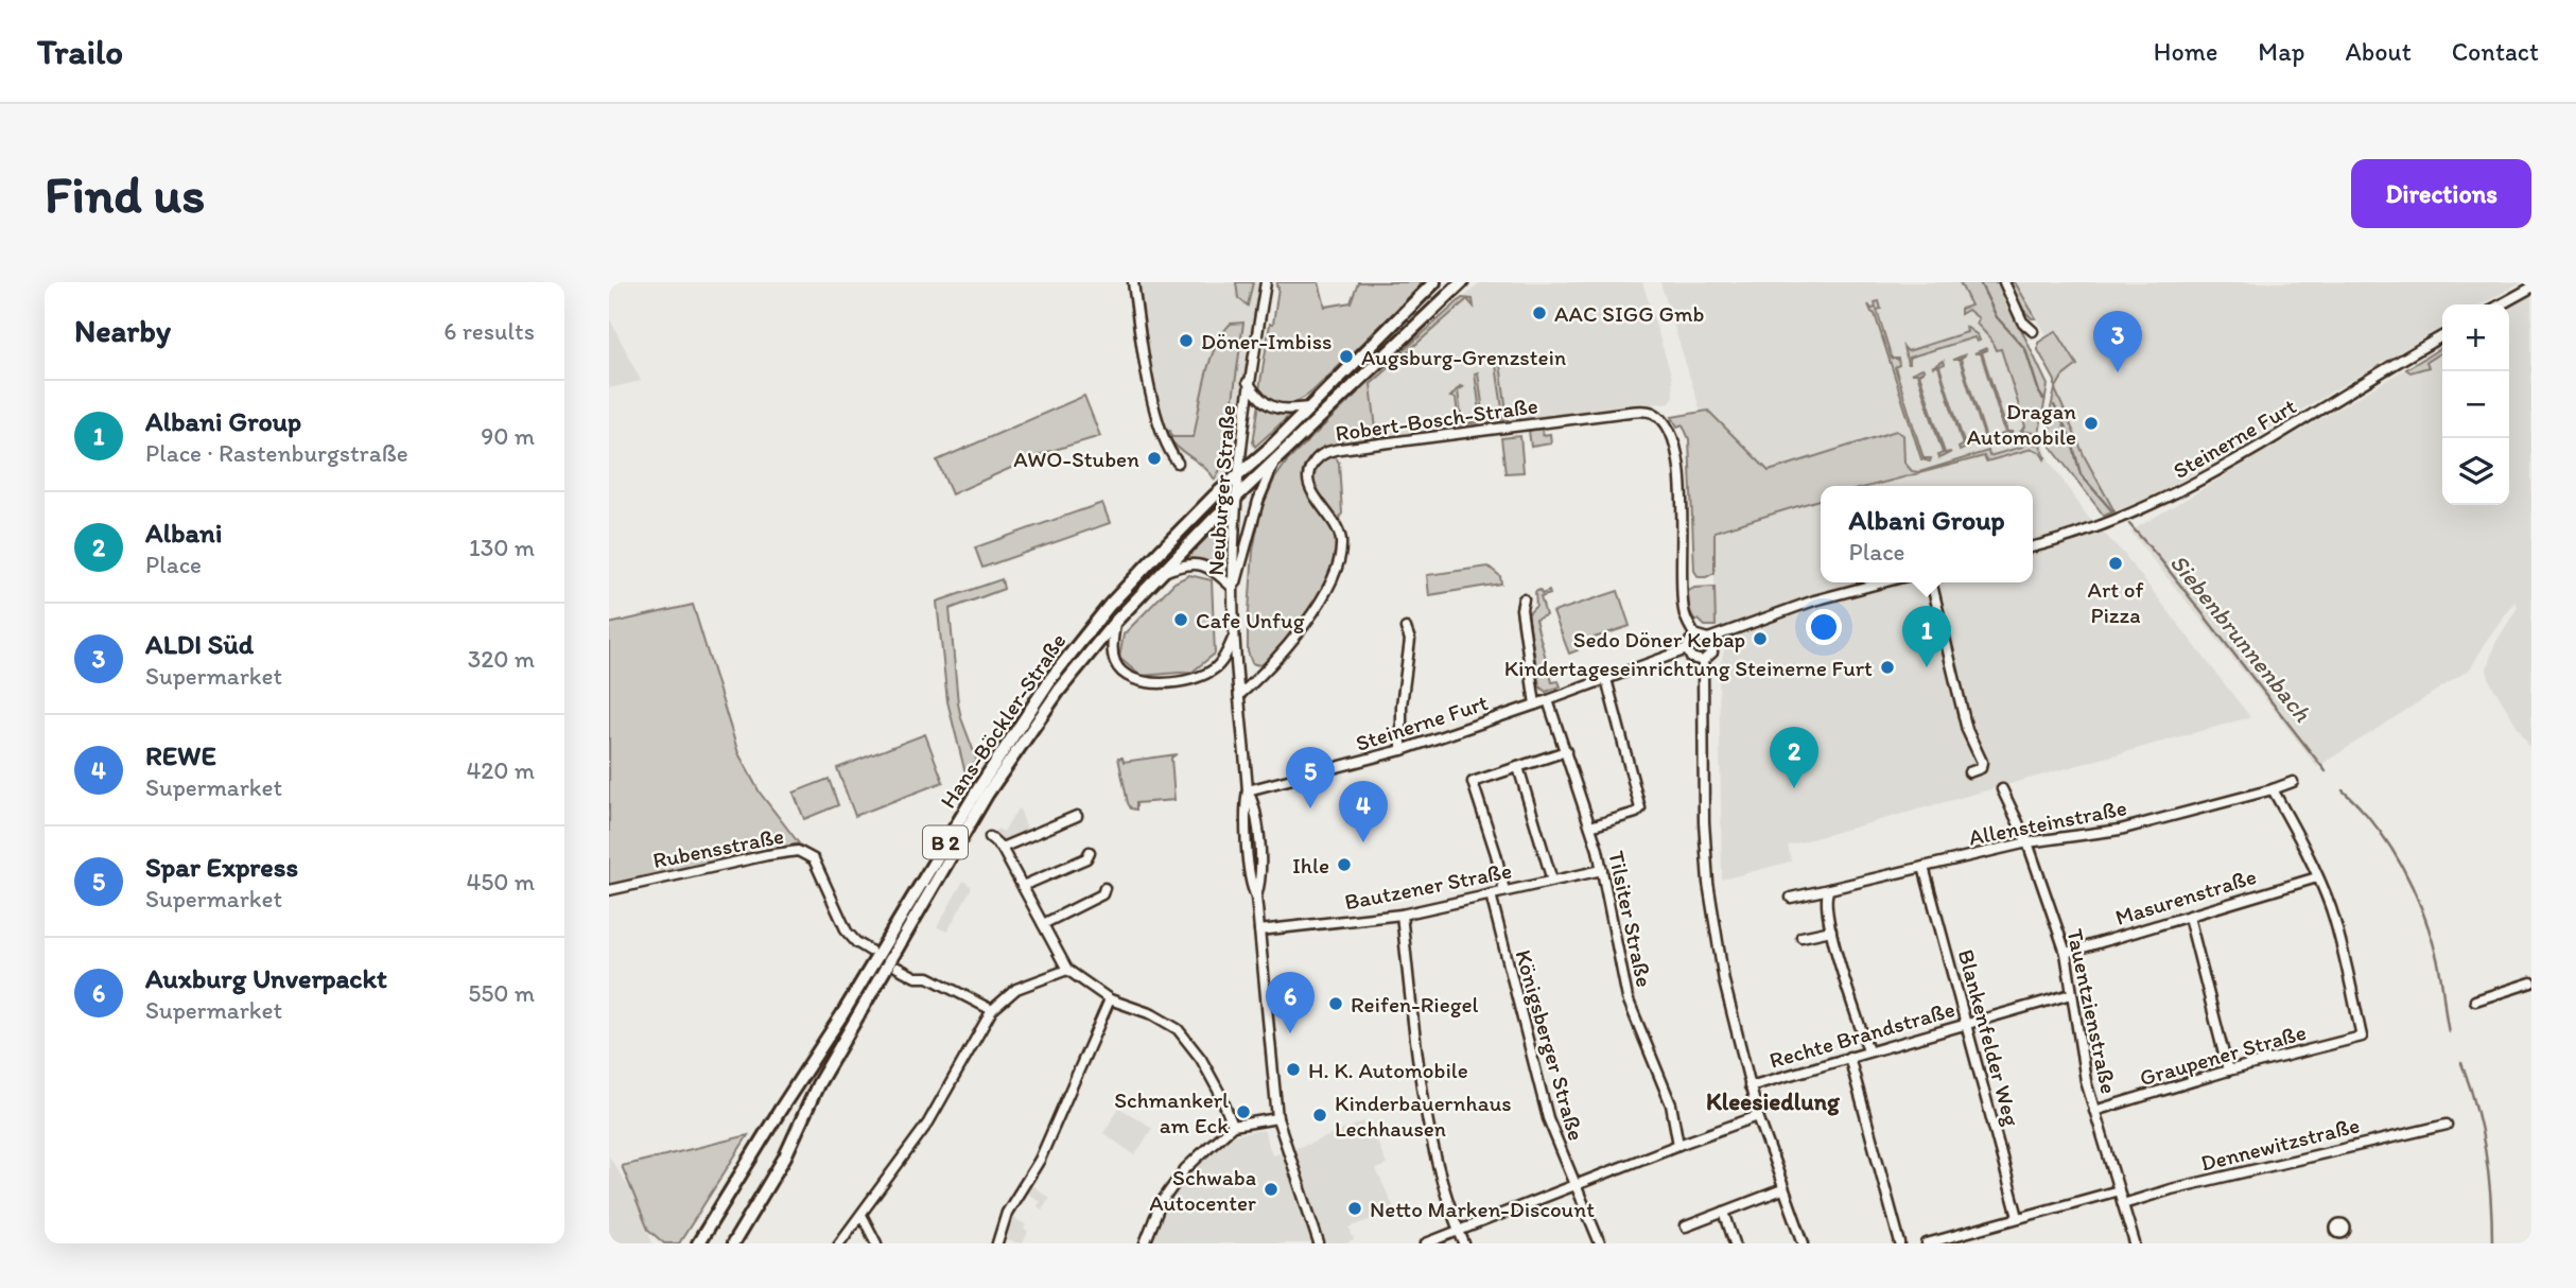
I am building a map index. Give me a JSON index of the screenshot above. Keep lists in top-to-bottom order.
{
  "streets": {
    "main road": ["Hans-Böckler-Straße", "B 2"],
    "street": [
      "Robert-Bosch-Straße",
      "Steinerne Furt",
      "Neuburger Straße",
      "Allensteinstraße",
      "Rubensstraße",
      "Bautzener Straße",
      "Masurenstraße",
      "Tilsiter Straße",
      "Tauentzienstraße",
      "Rechte Brandstraße",
      "Blankenfelder Weg",
      "Königsberger Straße",
      "Graupener Straße",
      "Dennewitzstraße"
    ]
  },
  "crossings": [
    ["Robert-Bosch-Straße", "Steinerne Furt"],
    ["Robert-Bosch-Straße", "Neuburger Straße"],
    ["Steinerne Furt", "Neuburger Straße"],
    ["Steinerne Furt", "Tilsiter Straße"],
    ["Neuburger Straße", "Hans-Böckler-Straße"],
    ["Neuburger Straße", "B 2"],
    ["Neuburger Straße", "Bautzener Straße"],
    ["Hans-Böckler-Straße", "B 2"],
    ["Allensteinstraße", "Tauentzienstraße"],
    ["Allensteinstraße", "Blankenfelder Weg"],
    ["Bautzener Straße", "Tilsiter Straße"],
    ["Bautzener Straße", "Königsberger Straße"],
    ["Masurenstraße", "Tauentzienstraße"],
    ["Masurenstraße", "Graupener Straße"],
    ["Tauentzienstraße", "Rechte Brandstraße"],
    ["Tauentzienstraße", "Graupener Straße"],
    ["Tauentzienstraße", "Dennewitzstraße"],
    ["Rechte Brandstraße", "Blankenfelder Weg"]
  ],
  "districts": ["Kleesiedlung"],
  "water": ["Siebenbrunnenbach"],
  "places": [
    "AAC SIGG Gmb",
    "Döner-Imbiss",
    "Augsburg-Grenzstein",
    "Dragan Automobile",
    "AWO-Stuben",
    "Art of Pizza",
    "Cafe Unfug",
    "Sedo Döner Kebap",
    "Kindertageseinrichtung Steinerne Furt",
    "Ihle",
    "Reifen-Riegel",
    "H. K. Automobile",
    "Schmankerl am Eck",
    "Kinderbauernhaus Lechhausen",
    "Schwaba Autocenter",
    "Netto Marken-Discount"
  ],
  "page": {
    "header": "Trailo",
    "nav": [
      "Home",
      "Map",
      "About",
      "Contact"
    ],
    "buttons": "Directions",
    "title": "Find us",
    "heading": ["Nearby", "6 results"],
    "map_buttons": ["+", "−"],
    "pins": [
      "3",
      "1",
      "2",
      "5",
      "4",
      "6"
    ],
    "list": [
      {
        "mark": "1",
        "name": "Albani Group",
        "note": "Place · Rastenburgstraße",
        "value": "90 m"
      },
      {
        "mark": "2",
        "name": "Albani",
        "note": "Place",
        "value": "130 m"
      },
      {
        "mark": "3",
        "name": "ALDI Süd",
        "note": "Supermarket",
        "value": "320 m"
      },
      {
        "mark": "4",
        "name": "REWE",
        "note": "Supermarket",
        "value": "420 m"
      },
      {
        "mark": "5",
        "name": "Spar Express",
        "note": "Supermarket",
        "value": "450 m"
      },
      {
        "mark": "6",
        "name": "Auxburg Unverpackt",
        "note": "Supermarket",
        "value": "550 m"
      }
    ],
    "popup": ["Albani Group", "Place"]
  }
}
